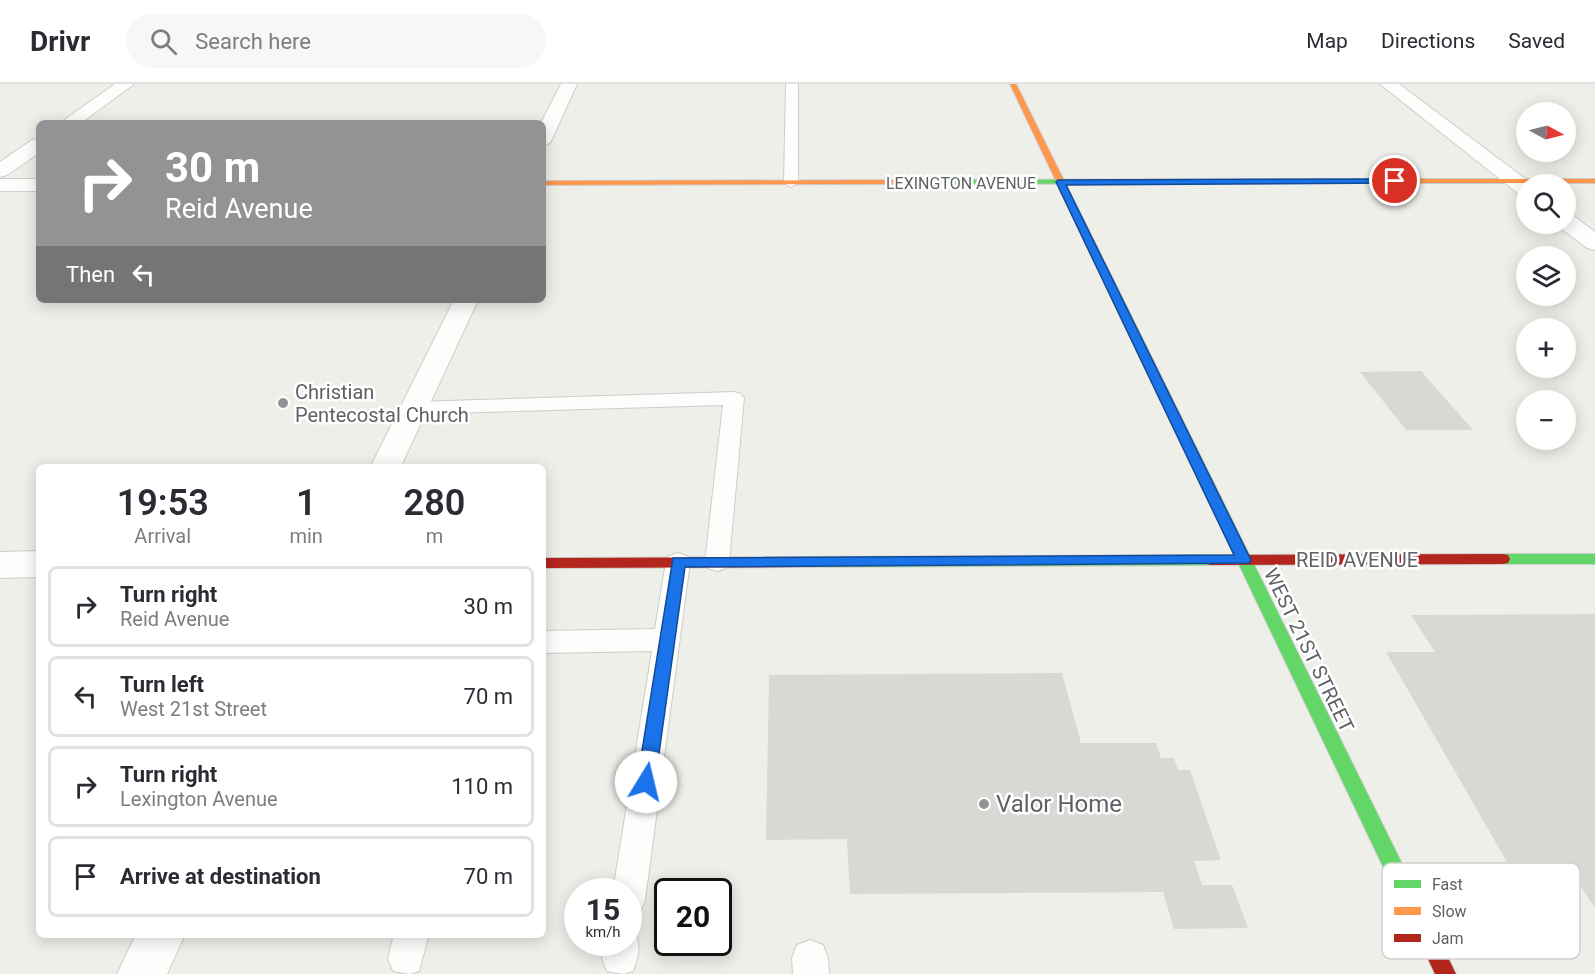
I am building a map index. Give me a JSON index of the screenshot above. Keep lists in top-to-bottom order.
{
  "streets": {
    "street": ["LEXINGTON AVENUE", "REID AVENUE", "WEST 21ST STREET"]
  },
  "crossings": [
    ["LEXINGTON AVENUE", "WEST 21ST STREET"],
    ["REID AVENUE", "WEST 21ST STREET"]
  ],
  "places": ["Christian Pentecostal Church", "Valor Home"],
  "legend": ["Fast", "Slow", "Jam"],
  "north": "right",
  "page": {
    "header": "Drivr",
    "search": "Search here",
    "nav": ["Map", "Directions", "Saved"],
    "map_buttons": ["+", "−"],
    "turn": ["30 m", "Reid Avenue"],
    "then": "Then",
    "eta": [
      "19:53",
      "Arrival",
      "1",
      "min",
      "280",
      "m"
    ],
    "list": [
      {
        "name": "Turn right",
        "note": "Reid Avenue",
        "value": "30 m"
      },
      {
        "name": "Turn left",
        "note": "West 21st Street",
        "value": "70 m"
      },
      {
        "name": "Turn right",
        "note": "Lexington Avenue",
        "value": "110 m"
      },
      {
        "name": "Arrive at destination",
        "value": "70 m"
      }
    ],
    "speed": "15 km/h",
    "limit": "20"
  }
}
